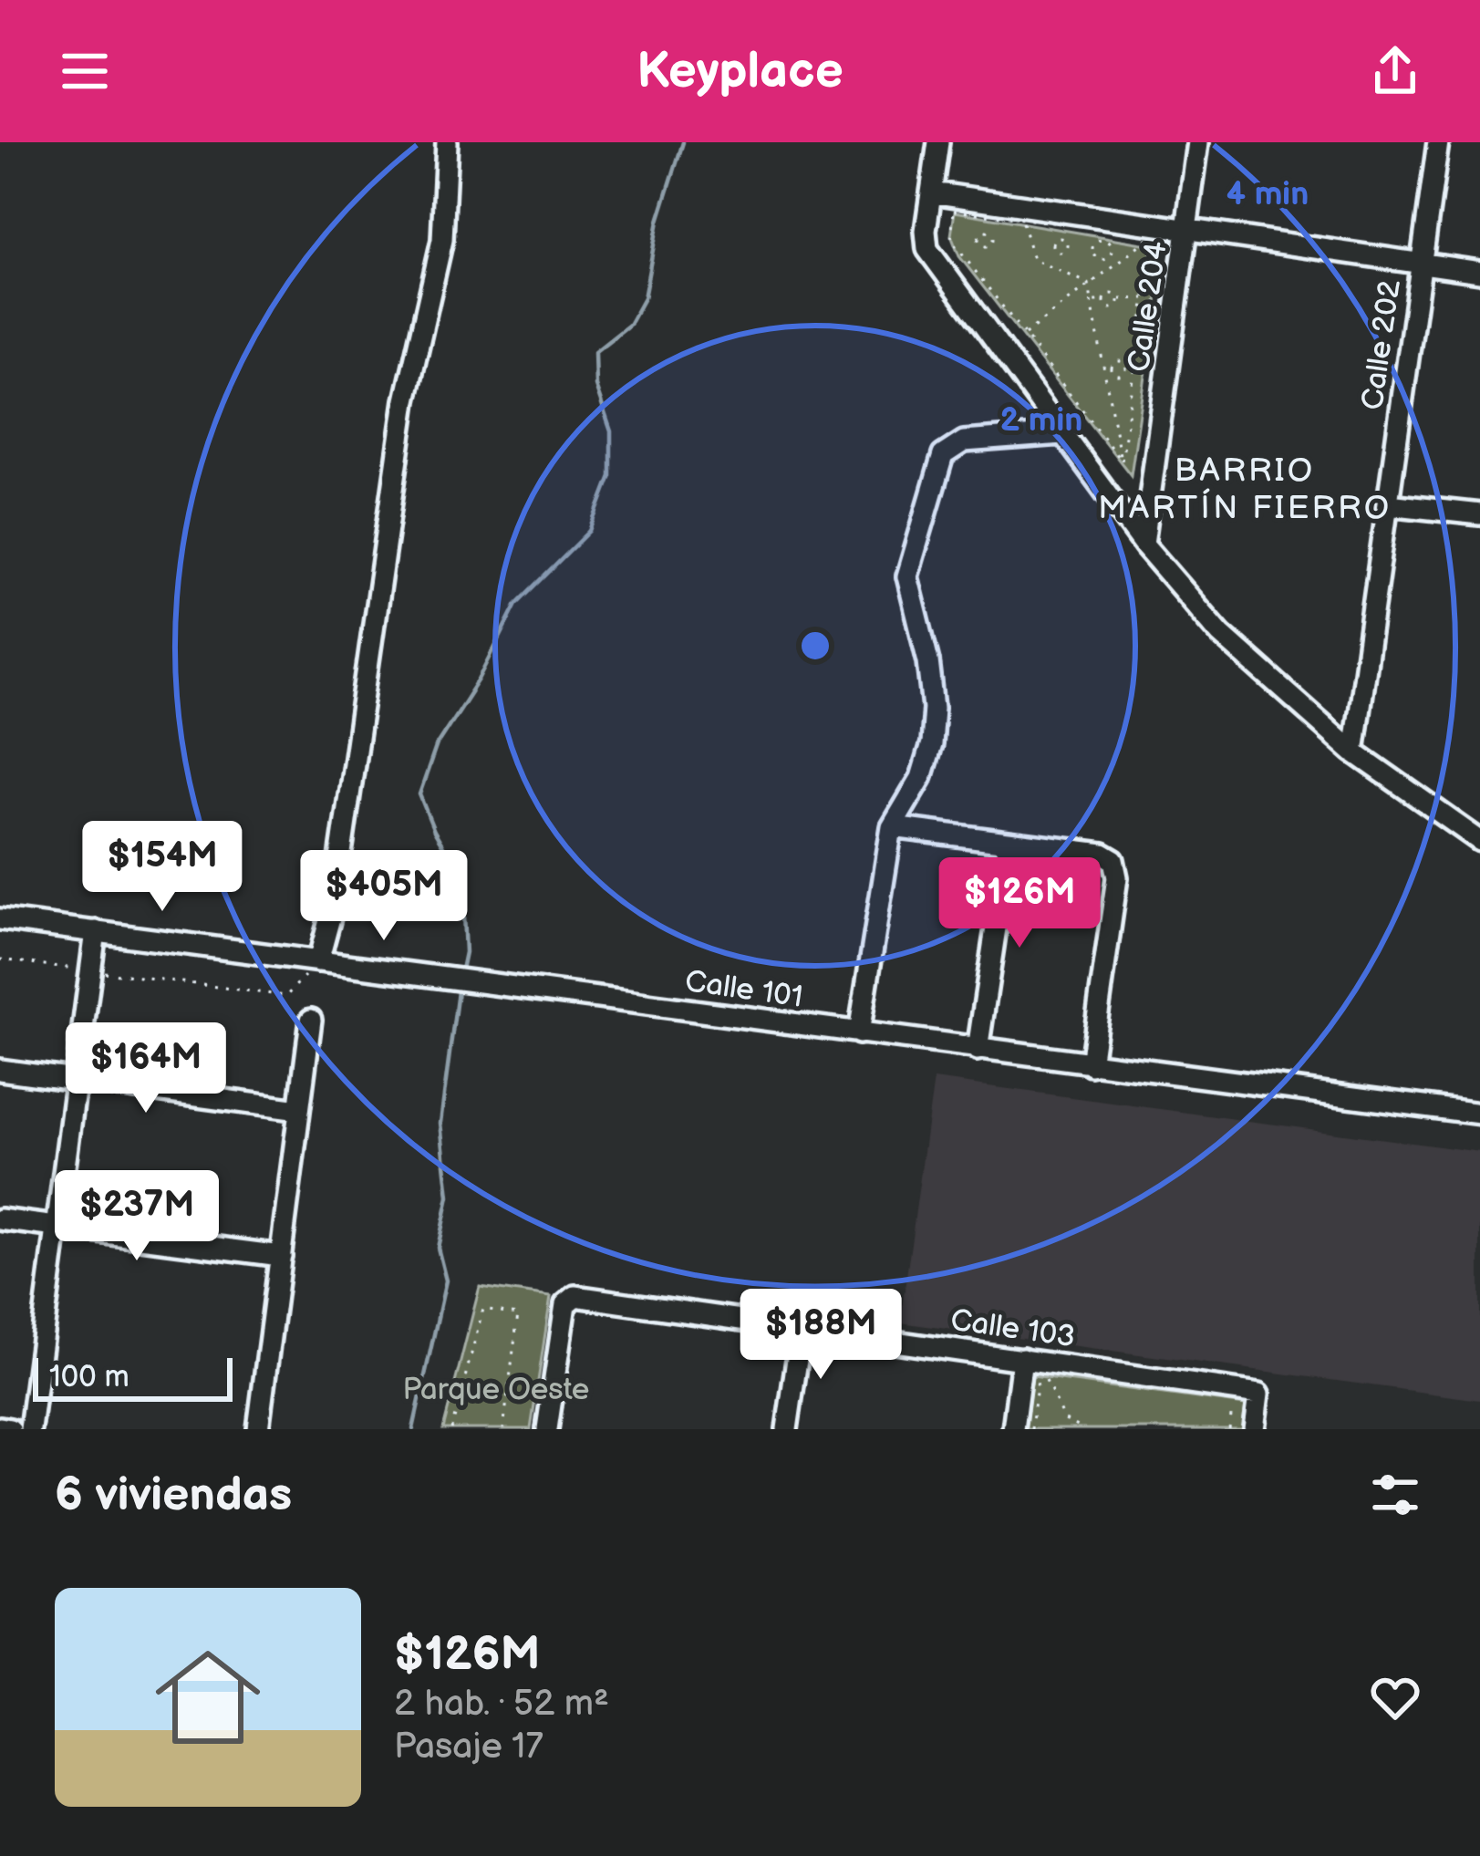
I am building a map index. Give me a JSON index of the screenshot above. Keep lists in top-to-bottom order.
{
  "streets": {
    "street": [
      "Calle 204",
      "Calle 202",
      "Calle 101",
      "Calle 103"
    ]
  },
  "districts": ["BARRIO MARTÍN FIERRO"],
  "parks": ["Parque Oeste"],
  "scale_bar": "100 m",
  "page": {
    "header": "Keyplace",
    "price": [
      "$154M",
      "$405M",
      "$126M",
      "$164M",
      "$237M",
      "$188M"
    ],
    "scale": "100 m",
    "heading": "6 viviendas",
    "list": [
      {
        "name": "$126M",
        "note": "2 hab. · 52 m² · Pasaje 17"
      }
    ]
  },
  "rings": ["4 min", "2 min"]
}
